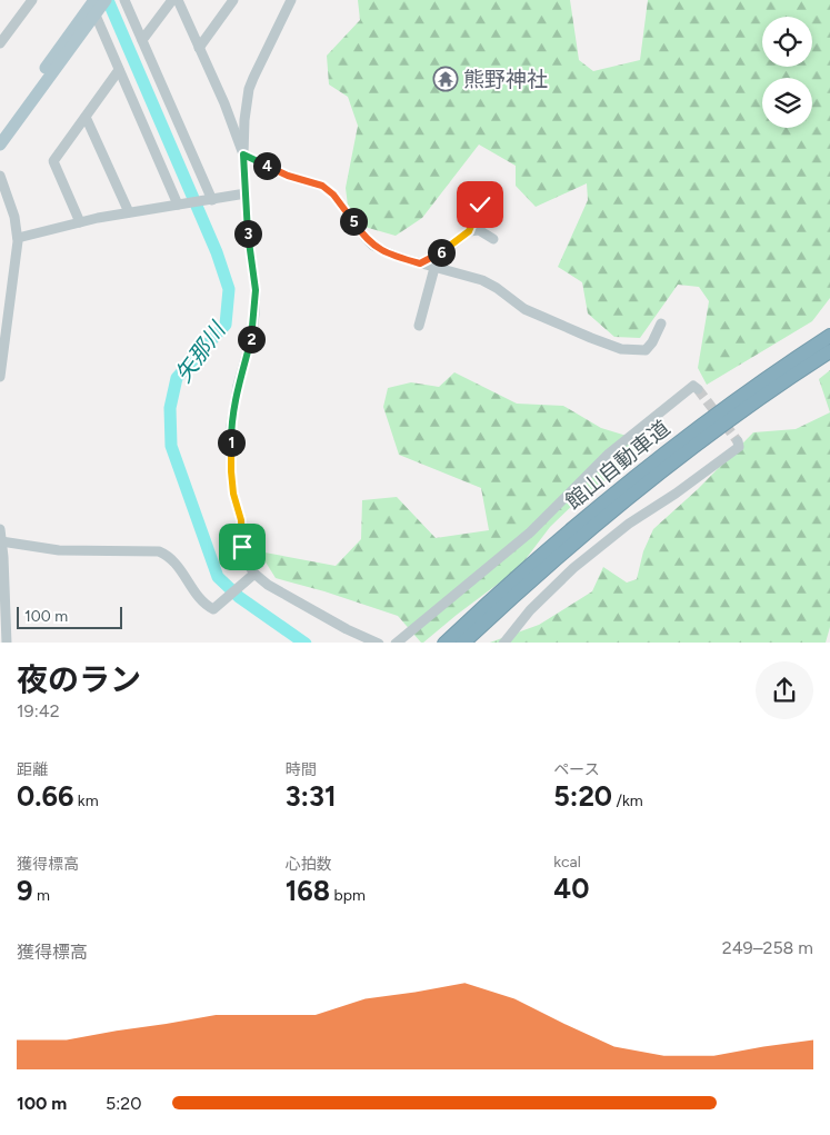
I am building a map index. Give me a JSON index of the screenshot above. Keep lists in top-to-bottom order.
{
  "streets": {
    "highway": ["館山自動車道"]
  },
  "water": ["矢那川"],
  "places": {
    "temple": ["熊野神社"]
  },
  "scale_bar": "100 m",
  "page": {
    "pins": [
      "4",
      "5",
      "3",
      "6",
      "2",
      "1"
    ],
    "scale": "100 m",
    "heading": ["夜のラン", "19:42"],
    "stats": [
      ["距離", "0.66 km"],
      ["時間", "3:31"],
      ["ペース", "5:20 /km"],
      ["獲得標高", "9 m"],
      ["心拍数", "168 bpm"],
      ["kcal", "40"]
    ],
    "chart": ["獲得標高", "249–258 m"],
    "list": [
      {
        "name": "100 m",
        "note": "5:20"
      }
    ]
  }
}
